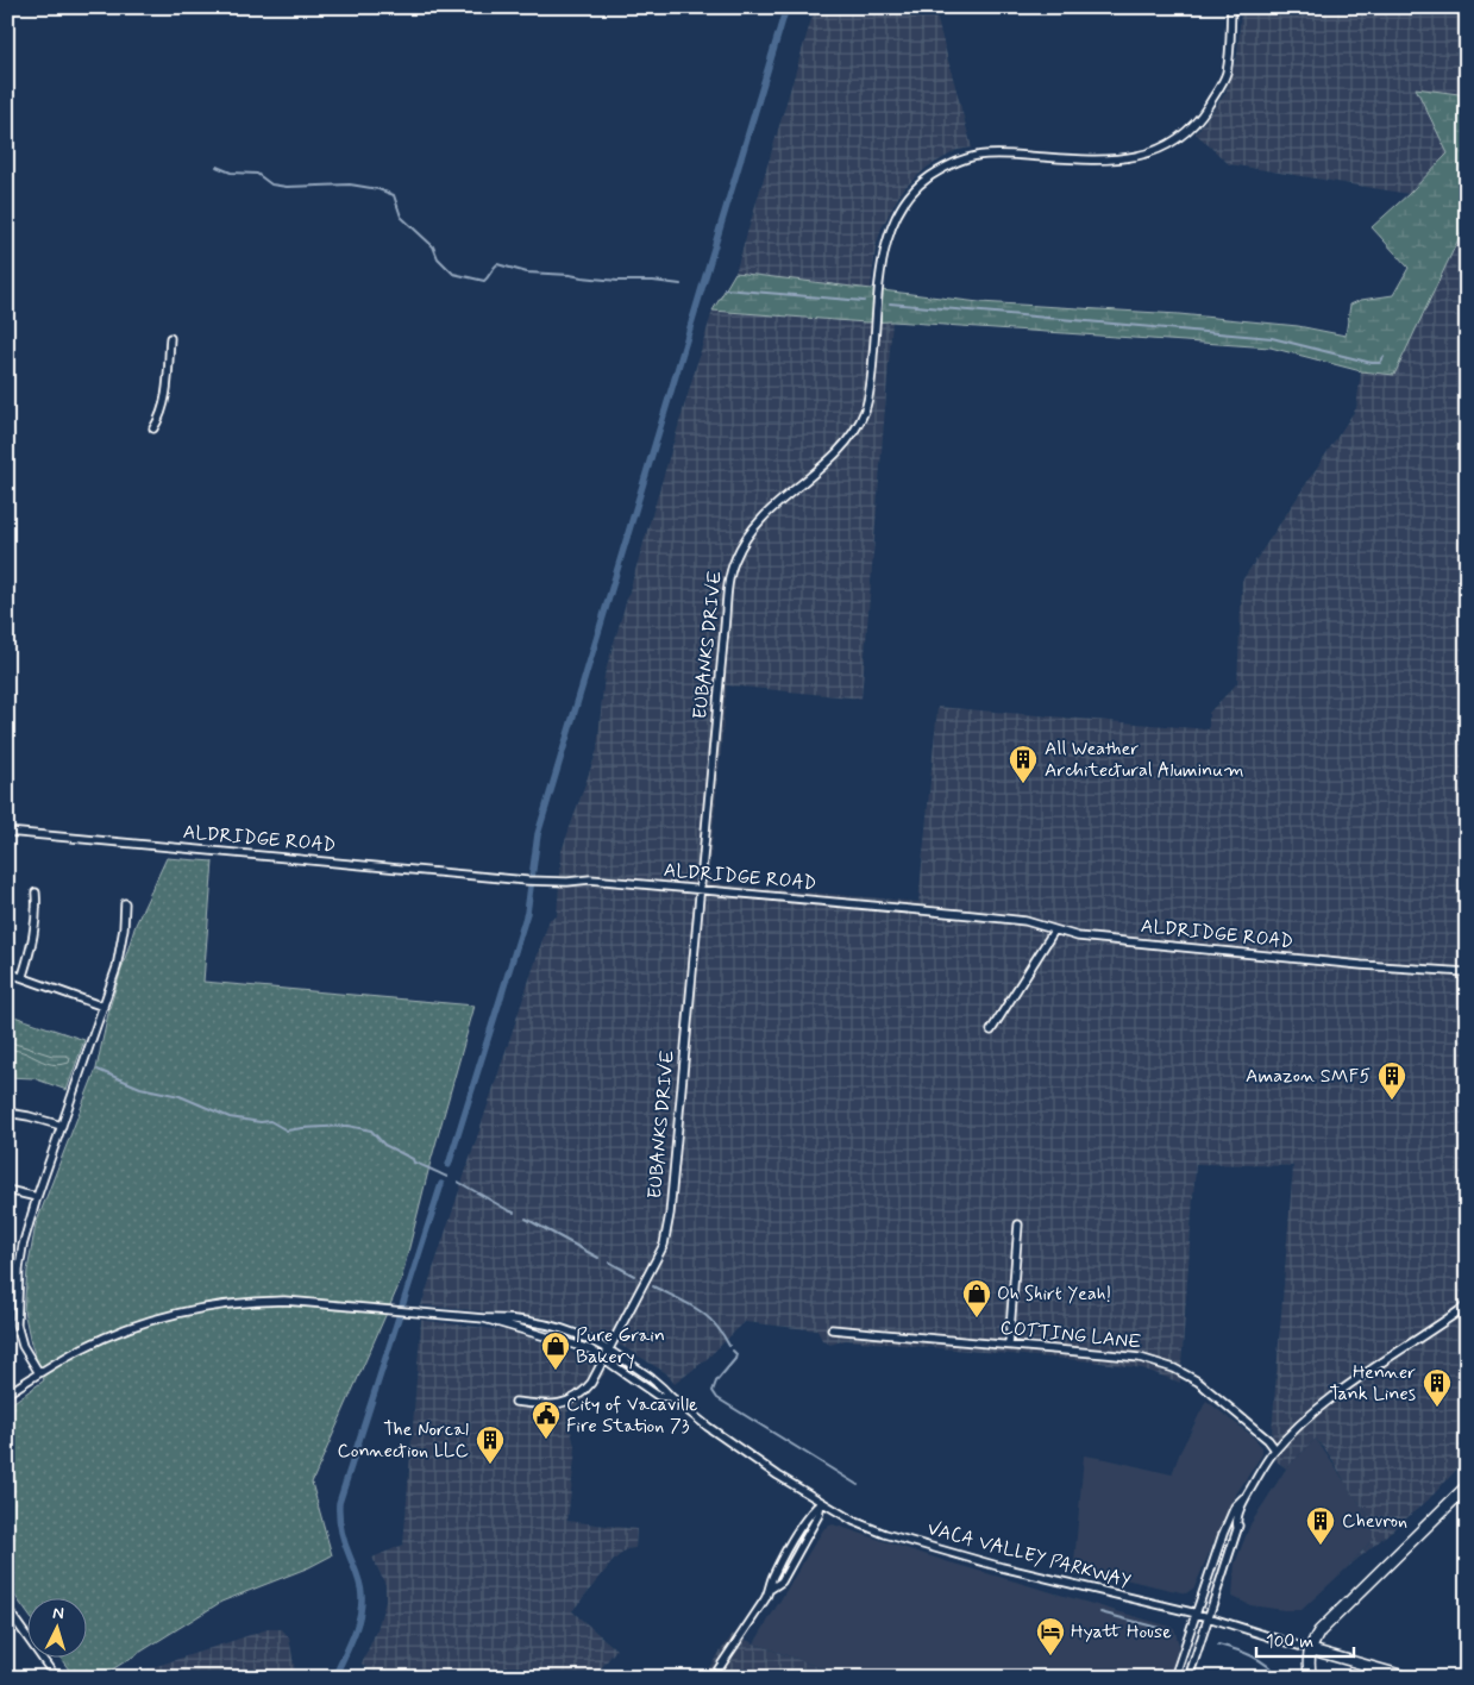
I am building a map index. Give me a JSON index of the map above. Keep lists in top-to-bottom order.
{
  "streets": {
    "main road": ["VACA VALLEY PARKWAY"],
    "street": ["EUBANKS DRIVE", "ALDRIDGE ROAD", "COTTING LANE"]
  },
  "crossings": [
    ["EUBANKS DRIVE", "ALDRIDGE ROAD"],
    ["EUBANKS DRIVE", "VACA VALLEY PARKWAY"]
  ],
  "places": {
    "building": [
      "All Weather Architectural Aluminum",
      "Amazon SMF5",
      "Henner Tank Lines",
      "The Norcal Connection LLC",
      "Chevron"
    ],
    "shop": ["Oh Shirt Yeah!", "Pure Grain Bakery"],
    "public building": ["City of Vacaville Fire Station 73"],
    "hotel": ["Hyatt House"]
  },
  "scale_bar": "100 m",
  "north": "top"
}
